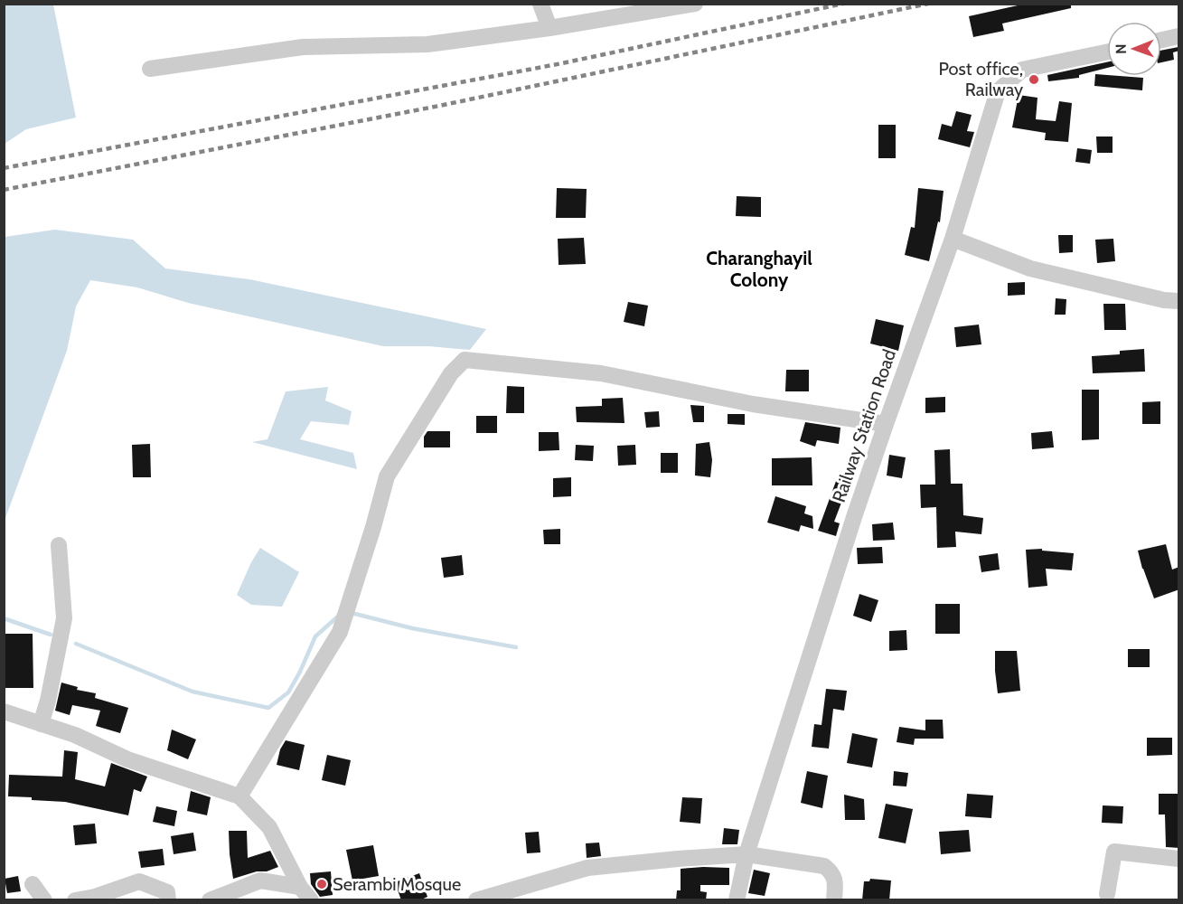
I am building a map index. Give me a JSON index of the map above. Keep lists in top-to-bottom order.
{
  "streets": {
    "street": ["Railway Station Road"]
  },
  "districts": ["Charanghayil Colony"],
  "places": ["Post office, Railway", "Serambi Mosque"],
  "north": "left"
}
